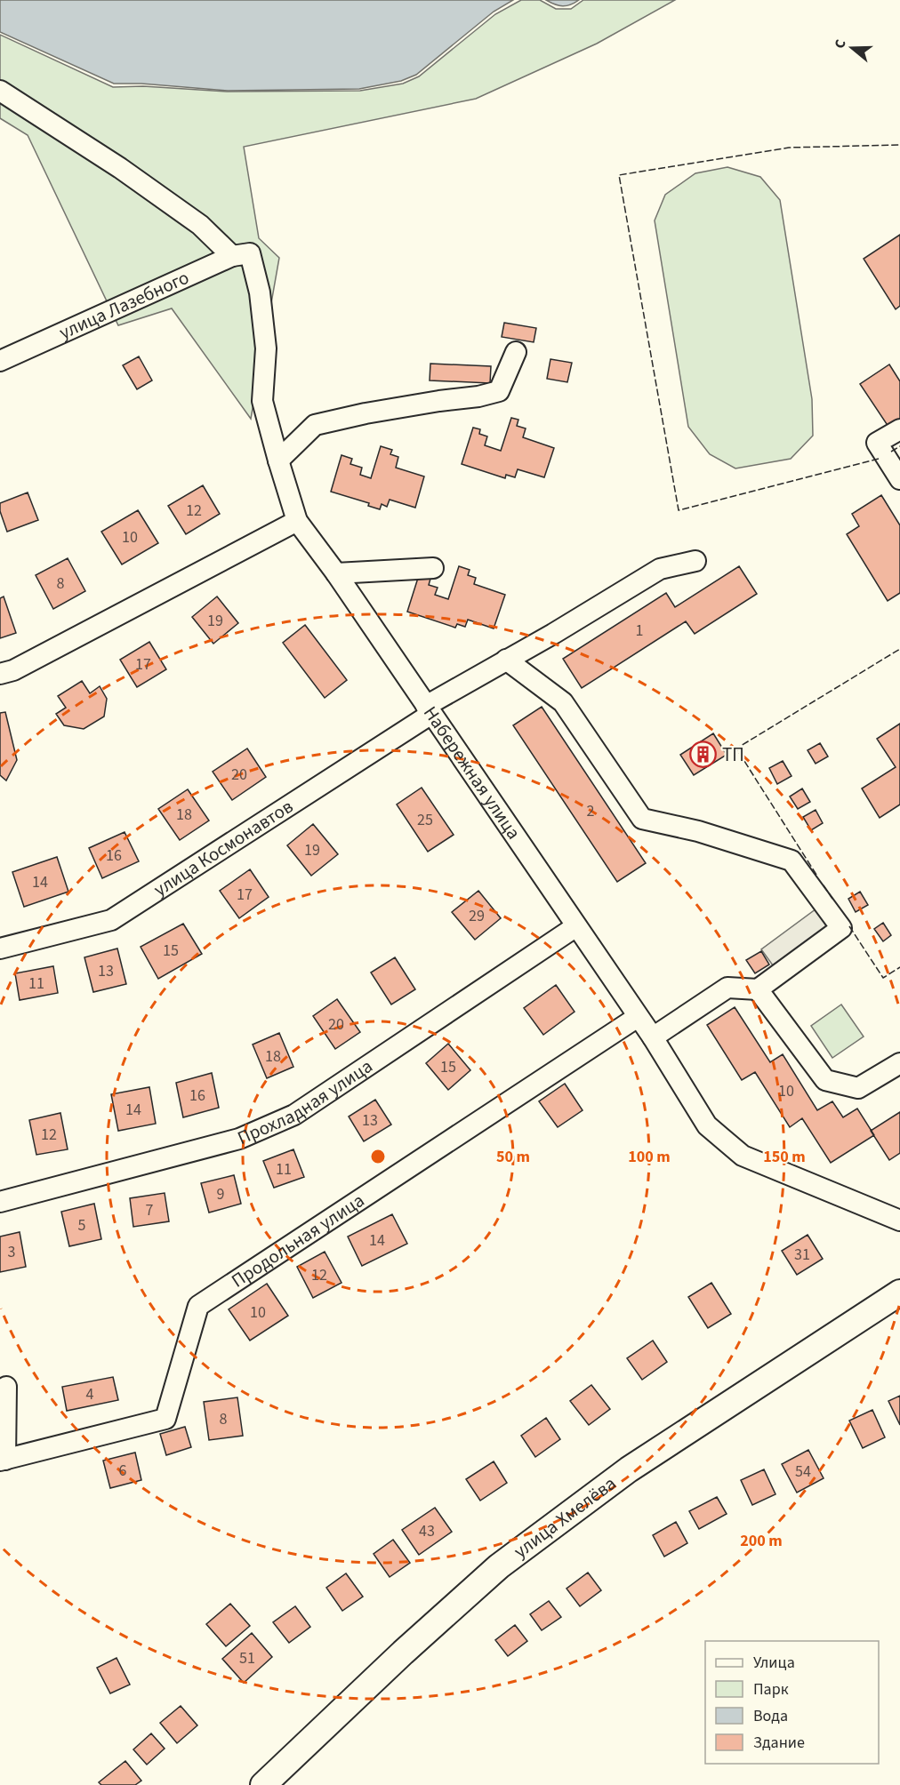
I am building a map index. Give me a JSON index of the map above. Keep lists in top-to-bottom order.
{
  "streets": {
    "main road": ["улица Хмелёва"],
    "street": [
      "улица Лазебного",
      "Набережная улица",
      "улица Космонавтов",
      "Прохладная улица",
      "Продольная улица"
    ]
  },
  "crossings": [
    ["улица Лазебного", "Набережная улица"],
    ["Набережная улица", "улица Космонавтов"],
    ["Набережная улица", "Прохладная улица"],
    ["Набережная улица", "Продольная улица"]
  ],
  "places": {
    "building": ["ТП"]
  },
  "house_numbers": [
    "12",
    "10",
    "8",
    "19",
    "1",
    "17",
    "20",
    "2",
    "18",
    "25",
    "19",
    "16",
    "14",
    "17",
    "29",
    "15",
    "13",
    "11",
    "20",
    "18",
    "15",
    "10",
    "16",
    "14",
    "13",
    "12",
    "11",
    "9",
    "7",
    "5",
    "14",
    "3",
    "31",
    "12",
    "10",
    "4",
    "8",
    "6",
    "54",
    "43",
    "51"
  ],
  "legend": [
    "Улица",
    "Парк",
    "Вода",
    "Здание"
  ],
  "north": "left",
  "rings": [
    "50 m",
    "100 m",
    "150 m",
    "200 m"
  ]
}
